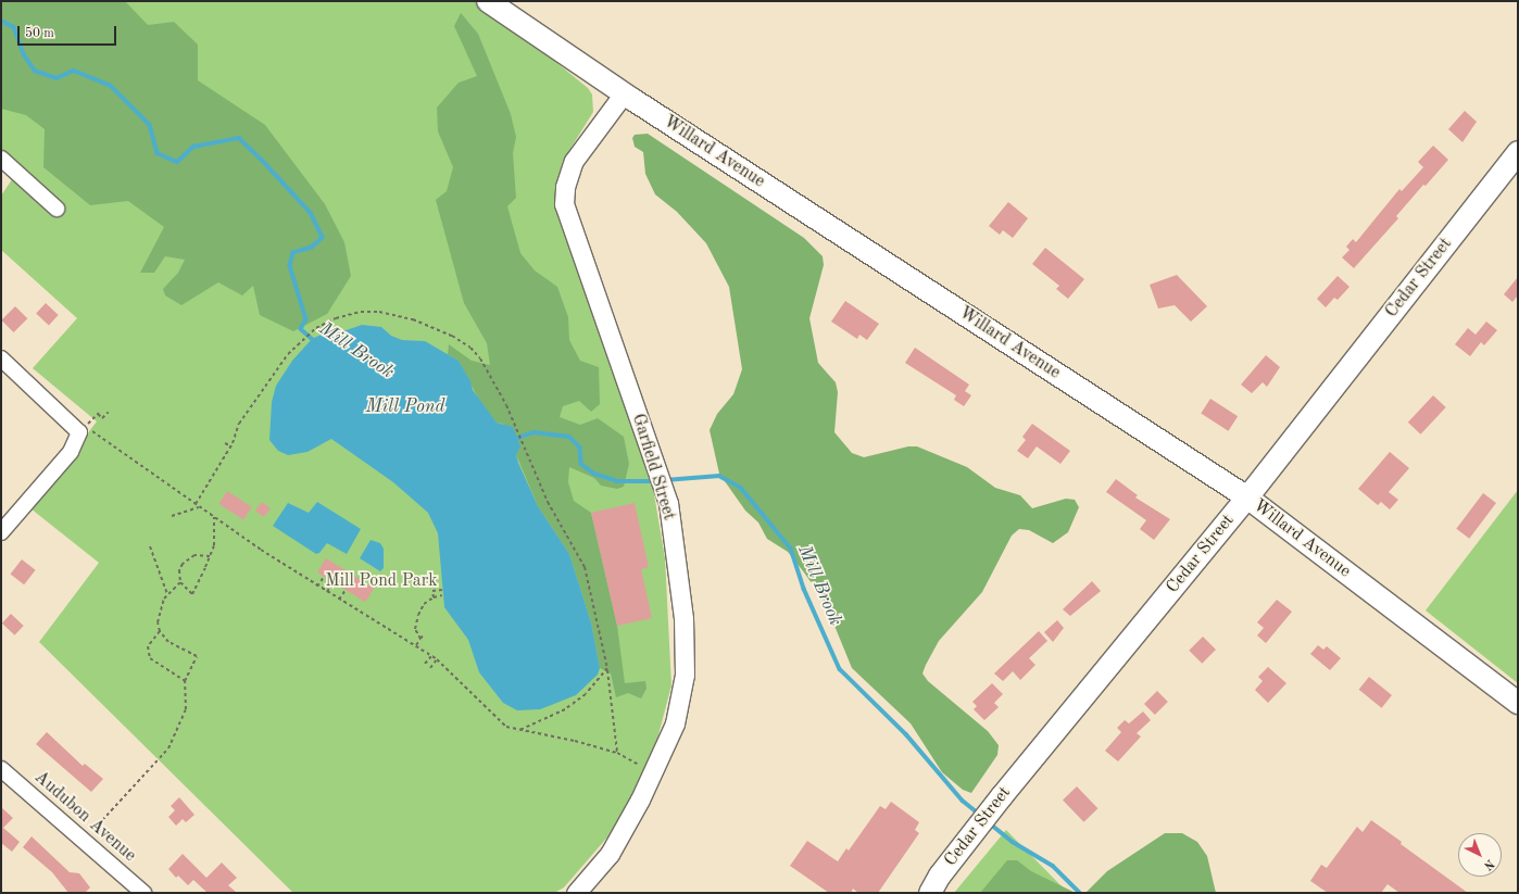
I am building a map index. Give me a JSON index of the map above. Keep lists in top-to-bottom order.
{
  "streets": {
    "main road": ["Willard Avenue", "Cedar Street"],
    "street": ["Garfield Street", "Audubon Avenue"]
  },
  "crossings": [
    ["Willard Avenue", "Cedar Street"],
    ["Willard Avenue", "Garfield Street"]
  ],
  "water": ["Mill Brook", "Mill Pond"],
  "parks": ["Mill Pond Park"],
  "scale_bar": "50 m",
  "north": "bottom right"
}
